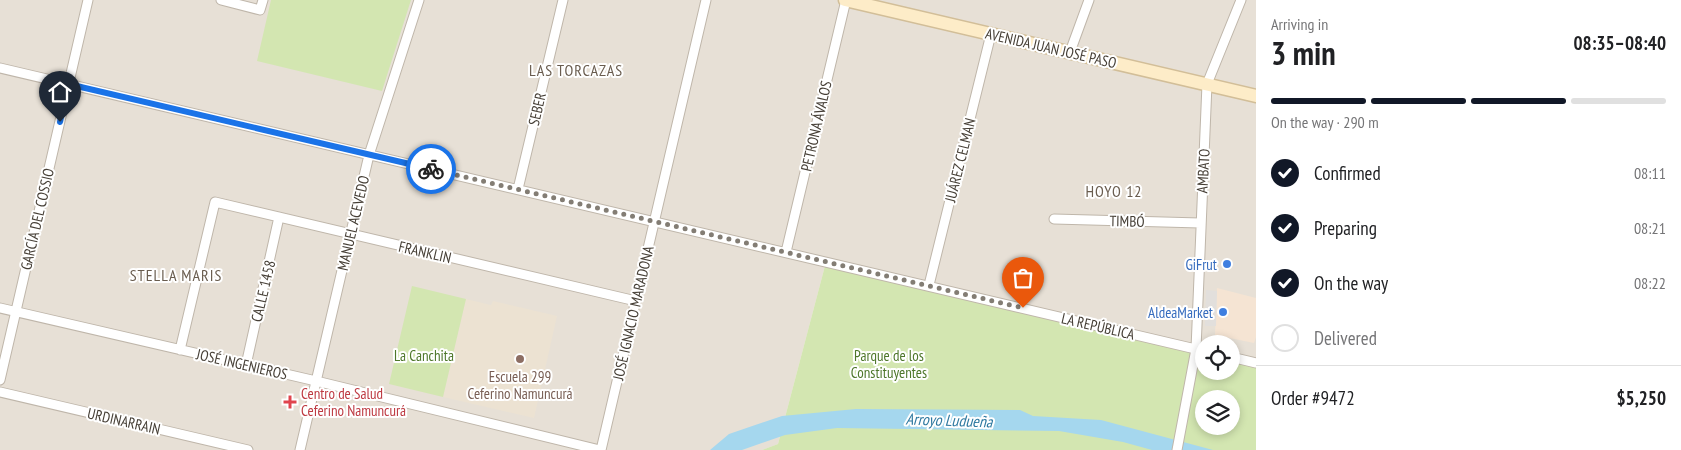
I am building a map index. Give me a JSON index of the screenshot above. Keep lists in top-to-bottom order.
{
  "streets": {
    "main road": ["AVENIDA JUAN JOSÉ PASO"],
    "street": [
      "SEBER",
      "PETRONA ÁVALOS",
      "JUÁREZ CELMAN",
      "AMBATO",
      "GARCÍA DEL COSSIO",
      "TIMBÓ",
      "MANUEL ACEVEDO",
      "FRANKLIN",
      "CALLE 1458",
      "JOSÉ IGNACIO MARADONA",
      "LA REPÚBLICA",
      "JOSÉ INGENIEROS",
      "URDINARRAIN"
    ]
  },
  "crossings": [
    ["AVENIDA JUAN JOSÉ PASO", "PETRONA ÁVALOS"],
    ["AVENIDA JUAN JOSÉ PASO", "JUÁREZ CELMAN"],
    ["AVENIDA JUAN JOSÉ PASO", "AMBATO"],
    ["SEBER", "LA REPÚBLICA"],
    ["PETRONA ÁVALOS", "LA REPÚBLICA"],
    ["JUÁREZ CELMAN", "LA REPÚBLICA"],
    ["AMBATO", "TIMBÓ"],
    ["GARCÍA DEL COSSIO", "LA REPÚBLICA"],
    ["GARCÍA DEL COSSIO", "JOSÉ INGENIEROS"],
    ["MANUEL ACEVEDO", "FRANKLIN"],
    ["MANUEL ACEVEDO", "LA REPÚBLICA"],
    ["MANUEL ACEVEDO", "JOSÉ INGENIEROS"],
    ["FRANKLIN", "CALLE 1458"],
    ["FRANKLIN", "JOSÉ IGNACIO MARADONA"],
    ["FRANKLIN", "JOSÉ INGENIEROS"],
    ["CALLE 1458", "JOSÉ INGENIEROS"],
    ["JOSÉ IGNACIO MARADONA", "LA REPÚBLICA"],
    ["JOSÉ IGNACIO MARADONA", "JOSÉ INGENIEROS"]
  ],
  "districts": ["LAS TORCAZAS", "HOYO 12", "STELLA MARIS"],
  "water": ["Arroyo Ludueña"],
  "parks": ["La Canchita", "Parque de los Constituyentes"],
  "places": {
    "other": ["GiFrut", "AldeaMarket", "Escuela 299 Ceferino Namuncurá"],
    "health": ["Centro de Salud Ceferino Namuncurá"]
  },
  "page": {
    "heading": ["3 min", "Arriving in", "08:35–08:40"],
    "panel": ["Order #9472", "$5,250"],
    "bar": "On the way · 290 m",
    "list": [
      ["Confirmed", "08:11"],
      ["Preparing", "08:21"],
      ["On the way", "08:22"],
      "Delivered"
    ]
  }
}
